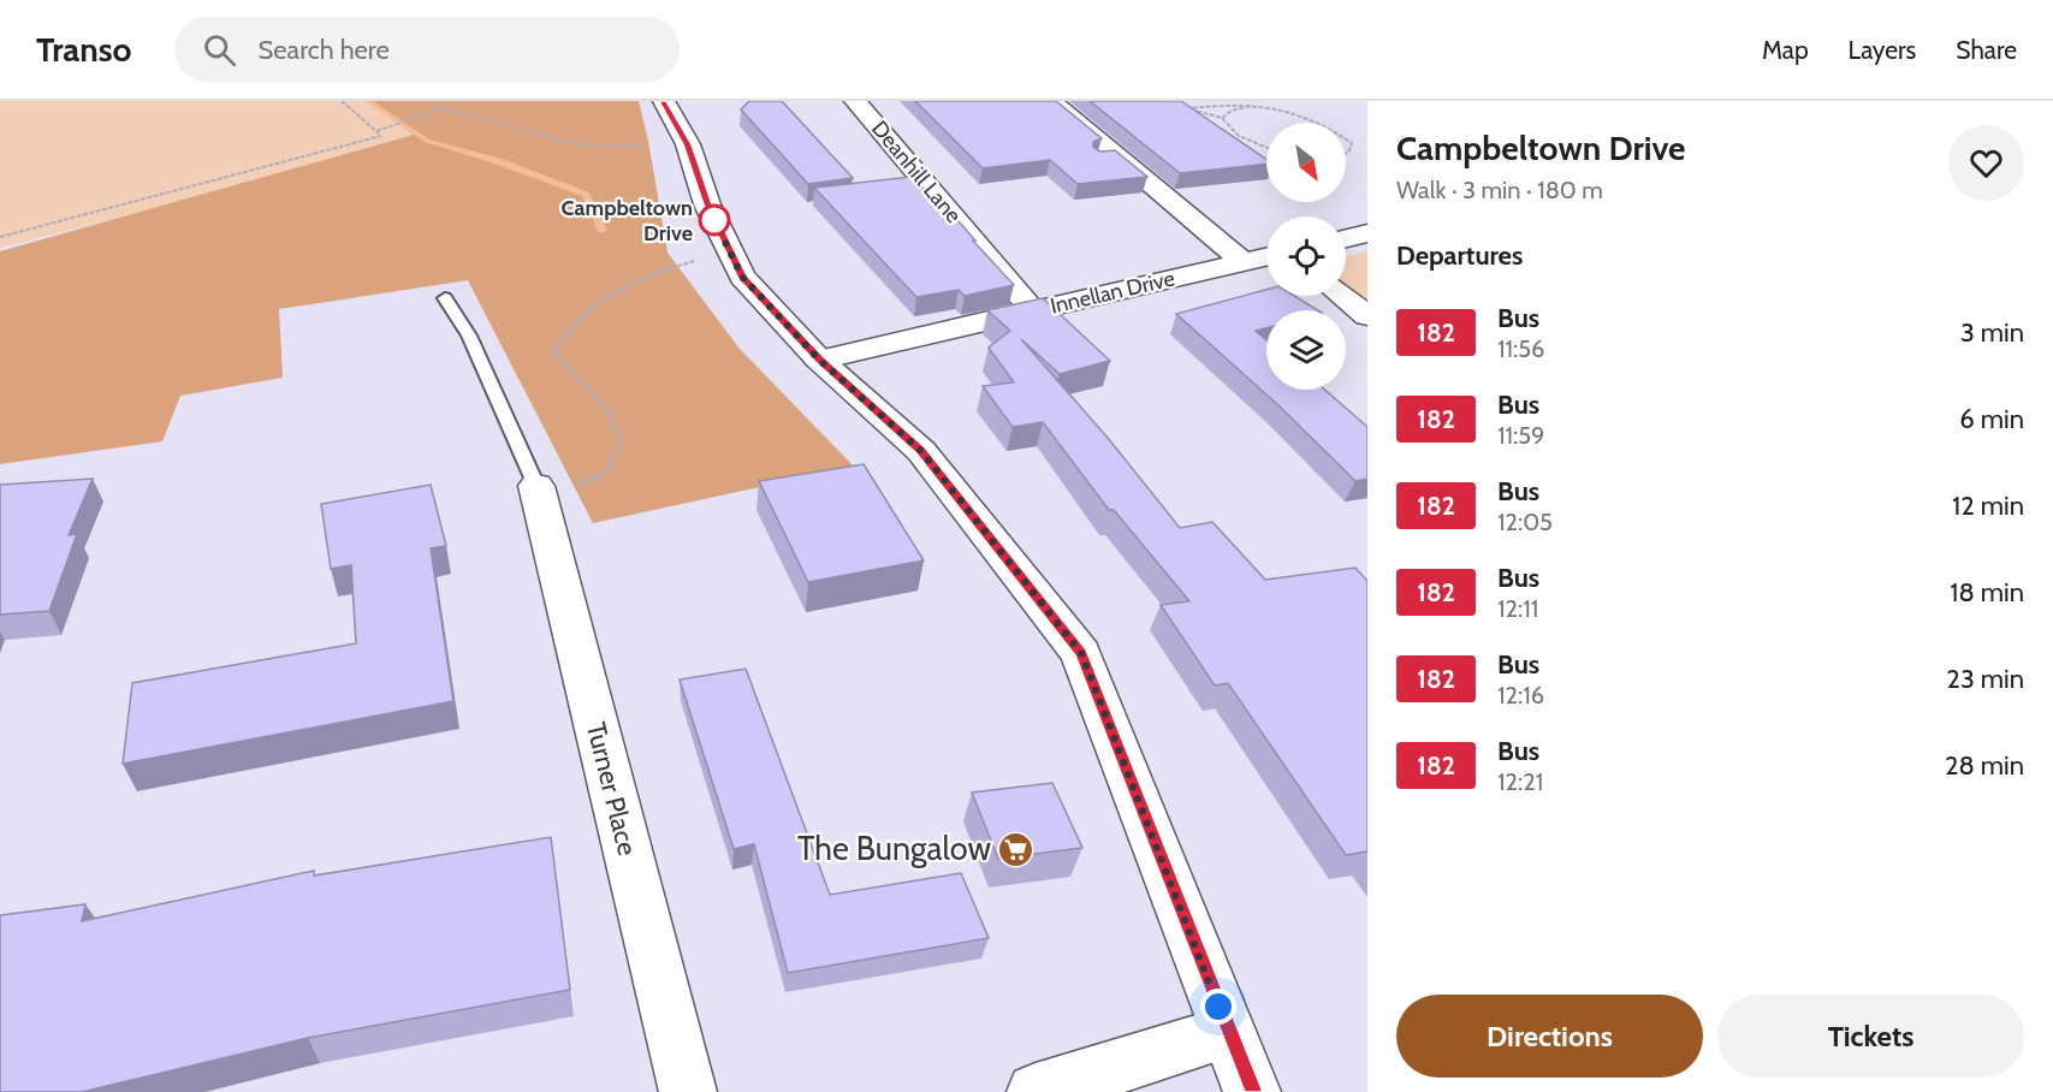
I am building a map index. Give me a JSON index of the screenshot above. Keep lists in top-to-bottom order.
{
  "streets": {
    "street": ["Deanhill Lane", "Innellan Drive", "Turner Place"]
  },
  "crossings": [
    ["Deanhill Lane", "Innellan Drive"]
  ],
  "places": {
    "other": ["Campbeltown Drive"],
    "supermarket": ["The Bungalow"]
  },
  "lines": ["bus line 182"],
  "north": "bottom right",
  "page": {
    "header": "Transo",
    "search": "Search here",
    "nav": ["Map", "Layers", "Share"],
    "heading": [
      ["Campbeltown Drive", "Walk · 3 min · 180 m"],
      "Departures"
    ],
    "list": [
      {
        "mark": "182",
        "name": "Bus",
        "note": "11:56",
        "value": "3 min"
      },
      {
        "mark": "182",
        "name": "Bus",
        "note": "11:59",
        "value": "6 min"
      },
      {
        "mark": "182",
        "name": "Bus",
        "note": "12:05",
        "value": "12 min"
      },
      {
        "mark": "182",
        "name": "Bus",
        "note": "12:11",
        "value": "18 min"
      },
      {
        "mark": "182",
        "name": "Bus",
        "note": "12:16",
        "value": "23 min"
      },
      {
        "mark": "182",
        "name": "Bus",
        "note": "12:21",
        "value": "28 min"
      }
    ],
    "buttons": ["Directions", "Tickets"]
  }
}
